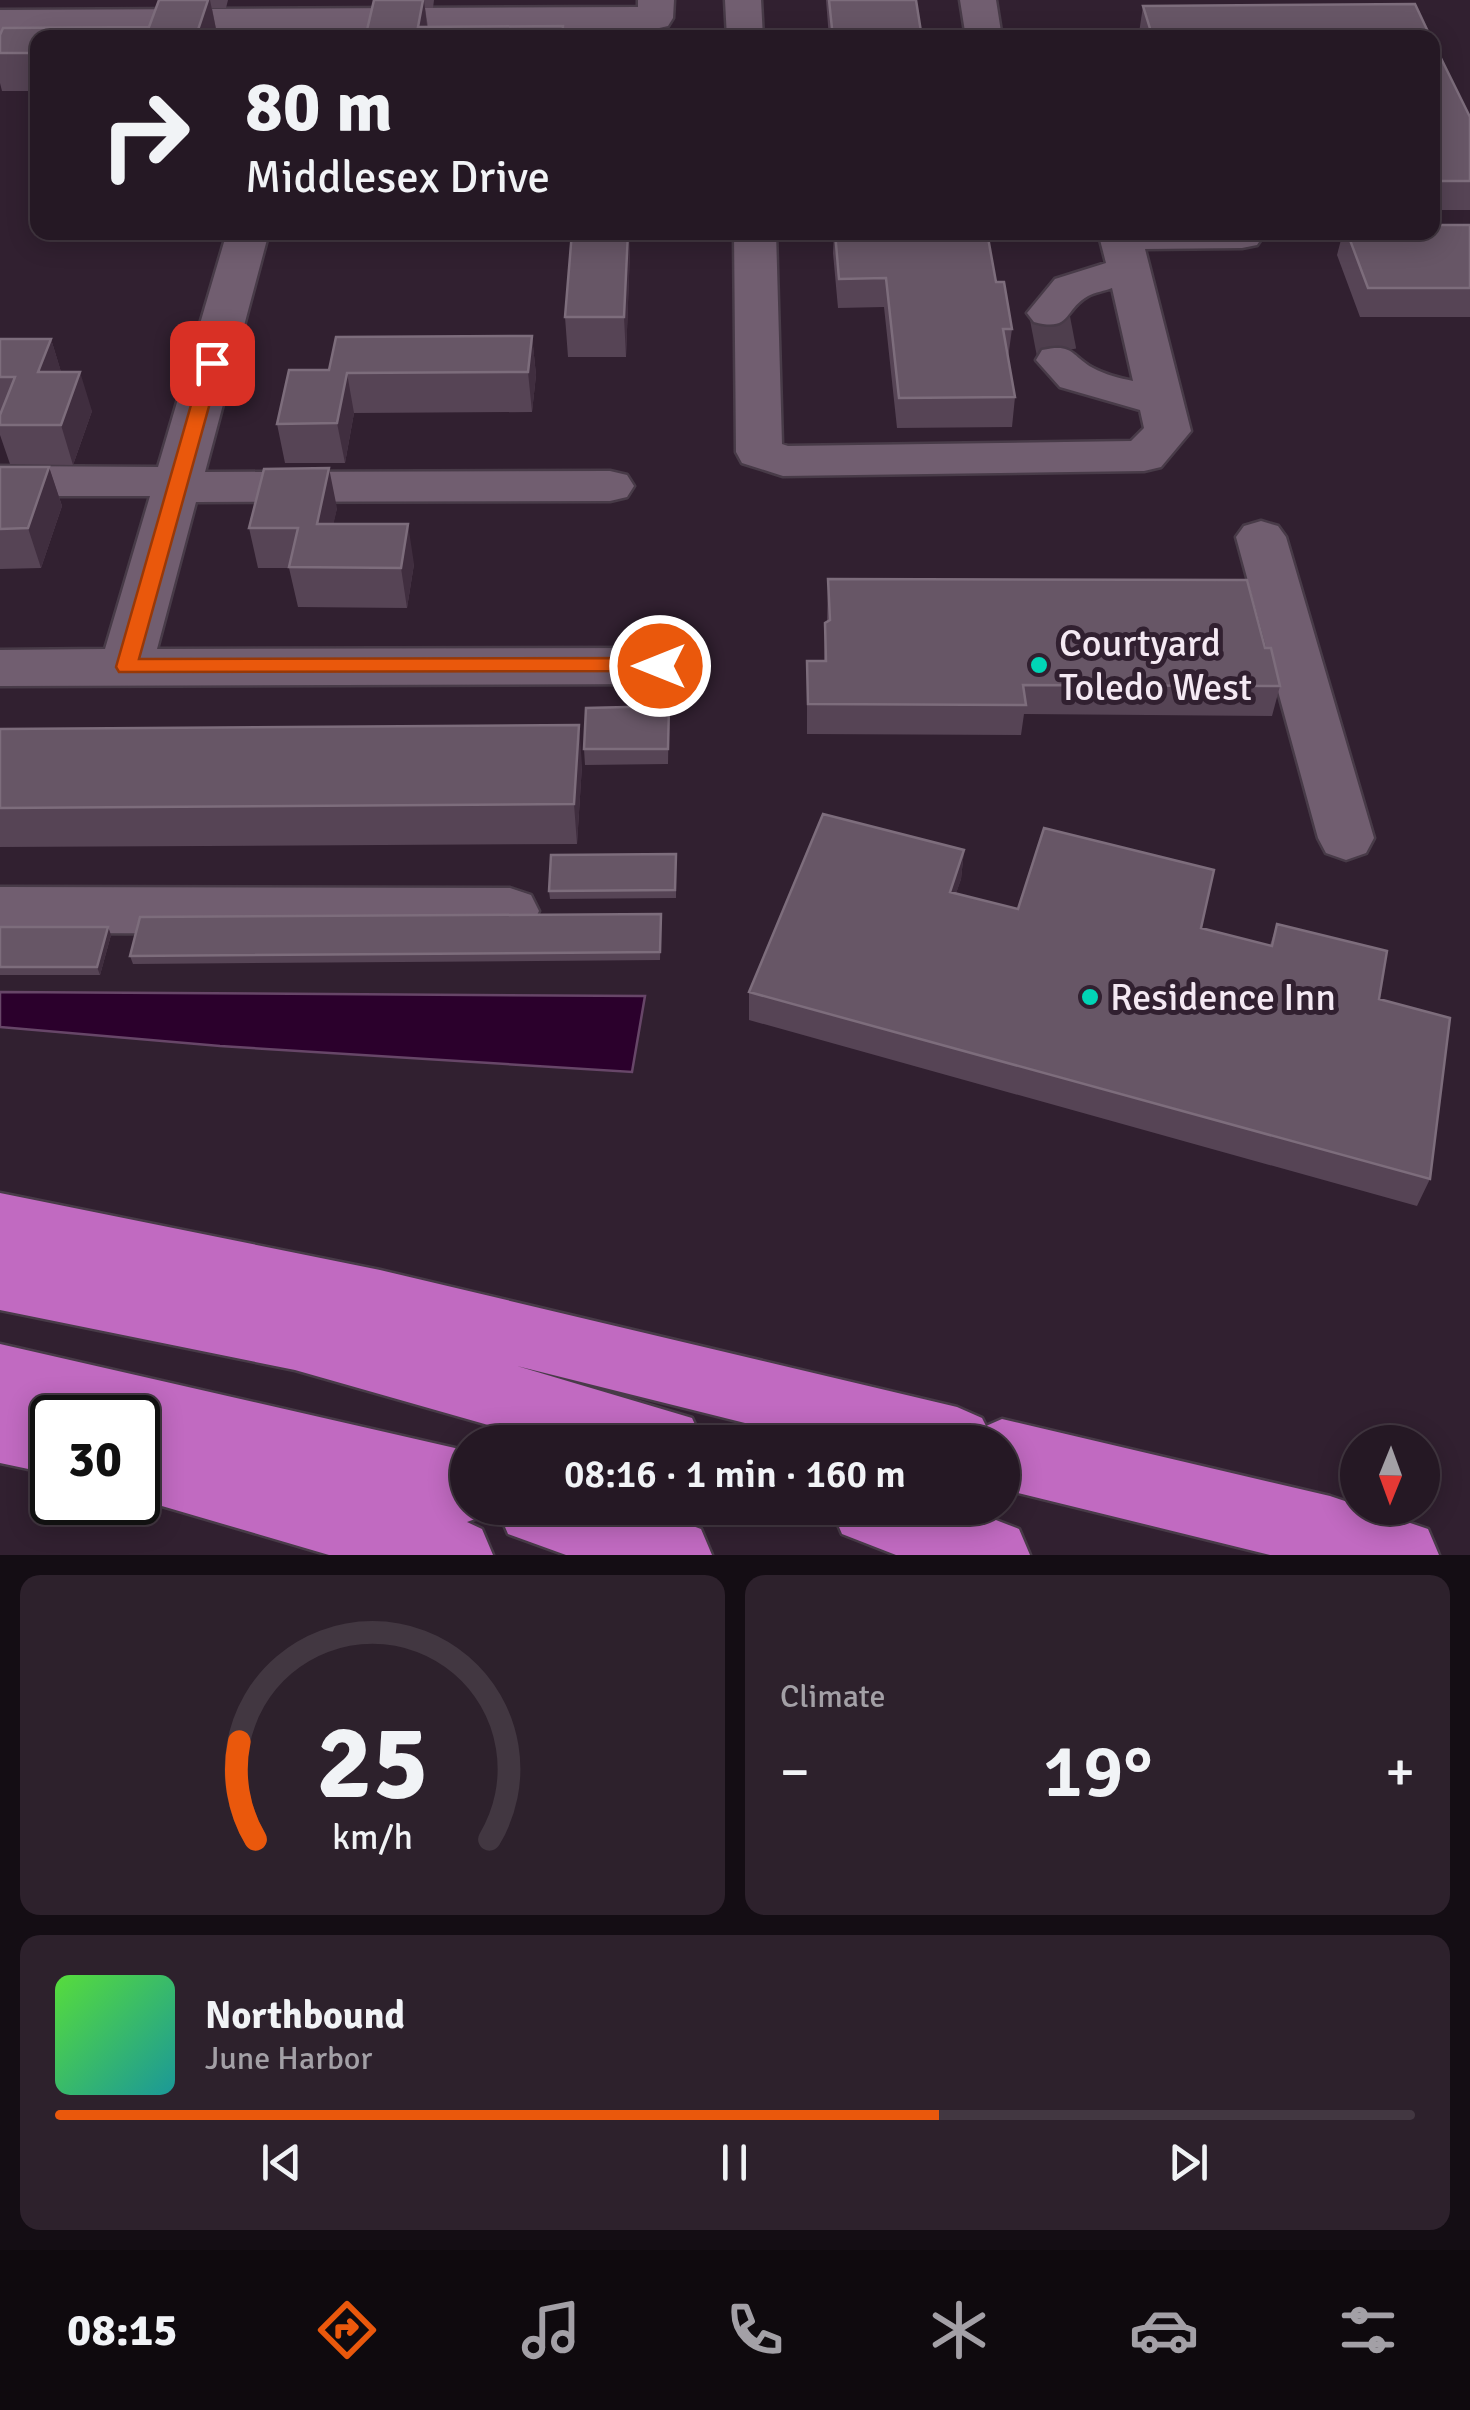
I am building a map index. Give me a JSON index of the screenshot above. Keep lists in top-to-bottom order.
{
  "places": ["Courtyard Toledo West", "Residence Inn"],
  "north": "bottom",
  "page": {
    "turn": ["80 m", "Middlesex Drive"],
    "limit": "30",
    "trip": "08:16 · 1 min · 160 m",
    "tile": "Climate",
    "heat": ["−", "19°", "+"],
    "song": ["Northbound", "June Harbor"],
    "tabs": "08:15",
    "gauge": ["25", "km/h"]
  }
}
